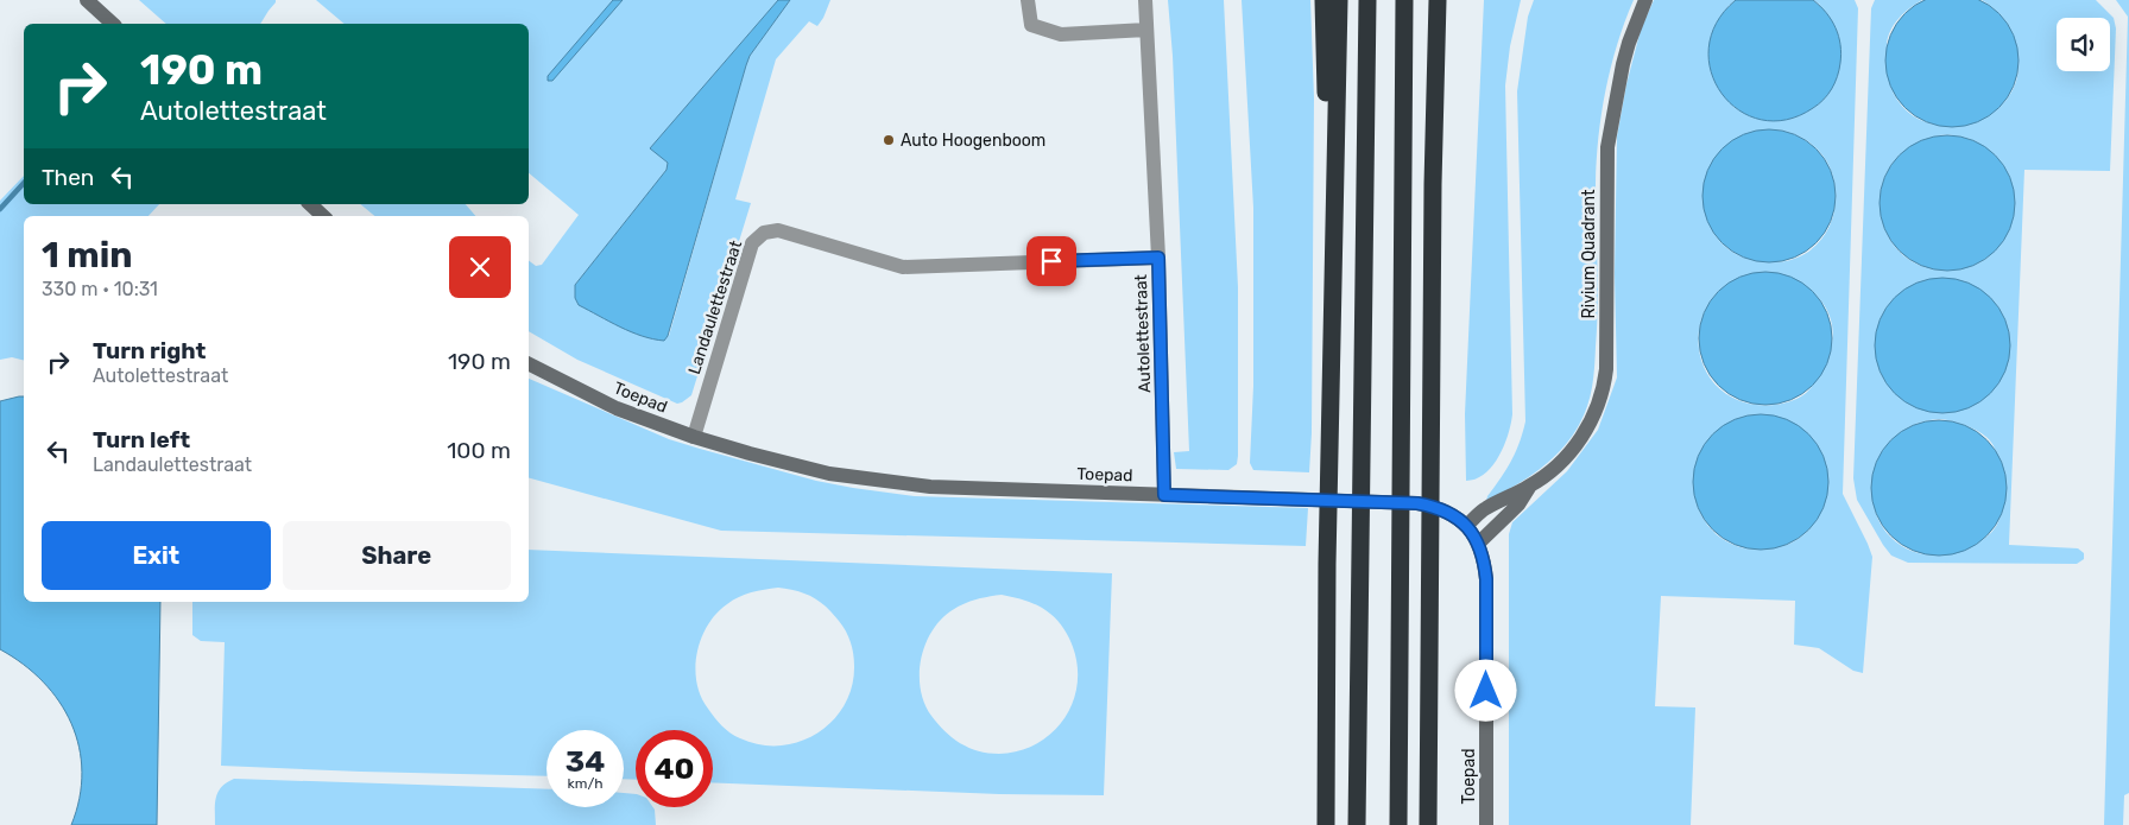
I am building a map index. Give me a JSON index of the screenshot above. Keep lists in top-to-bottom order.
{
  "streets": {
    "street": [
      "Rivium Quadrant",
      "Landaulettestraat",
      "Autolettestraat",
      "Toepad"
    ]
  },
  "crossings": [
    ["Rivium Quadrant", "Toepad"],
    ["Landaulettestraat", "Autolettestraat"],
    ["Landaulettestraat", "Toepad"],
    ["Autolettestraat", "Toepad"]
  ],
  "places": ["Auto Hoogenboom"],
  "page": {
    "turn": ["190 m", "Autolettestraat"],
    "then": "Then",
    "heading": ["1 min", "330 m · 10:31"],
    "list": [
      {
        "name": "Turn right",
        "note": "Autolettestraat",
        "value": "190 m"
      },
      {
        "name": "Turn left",
        "note": "Landaulettestraat",
        "value": "100 m"
      }
    ],
    "buttons": ["Exit", "Share"],
    "speed": "34 km/h",
    "limit": "40"
  }
}
